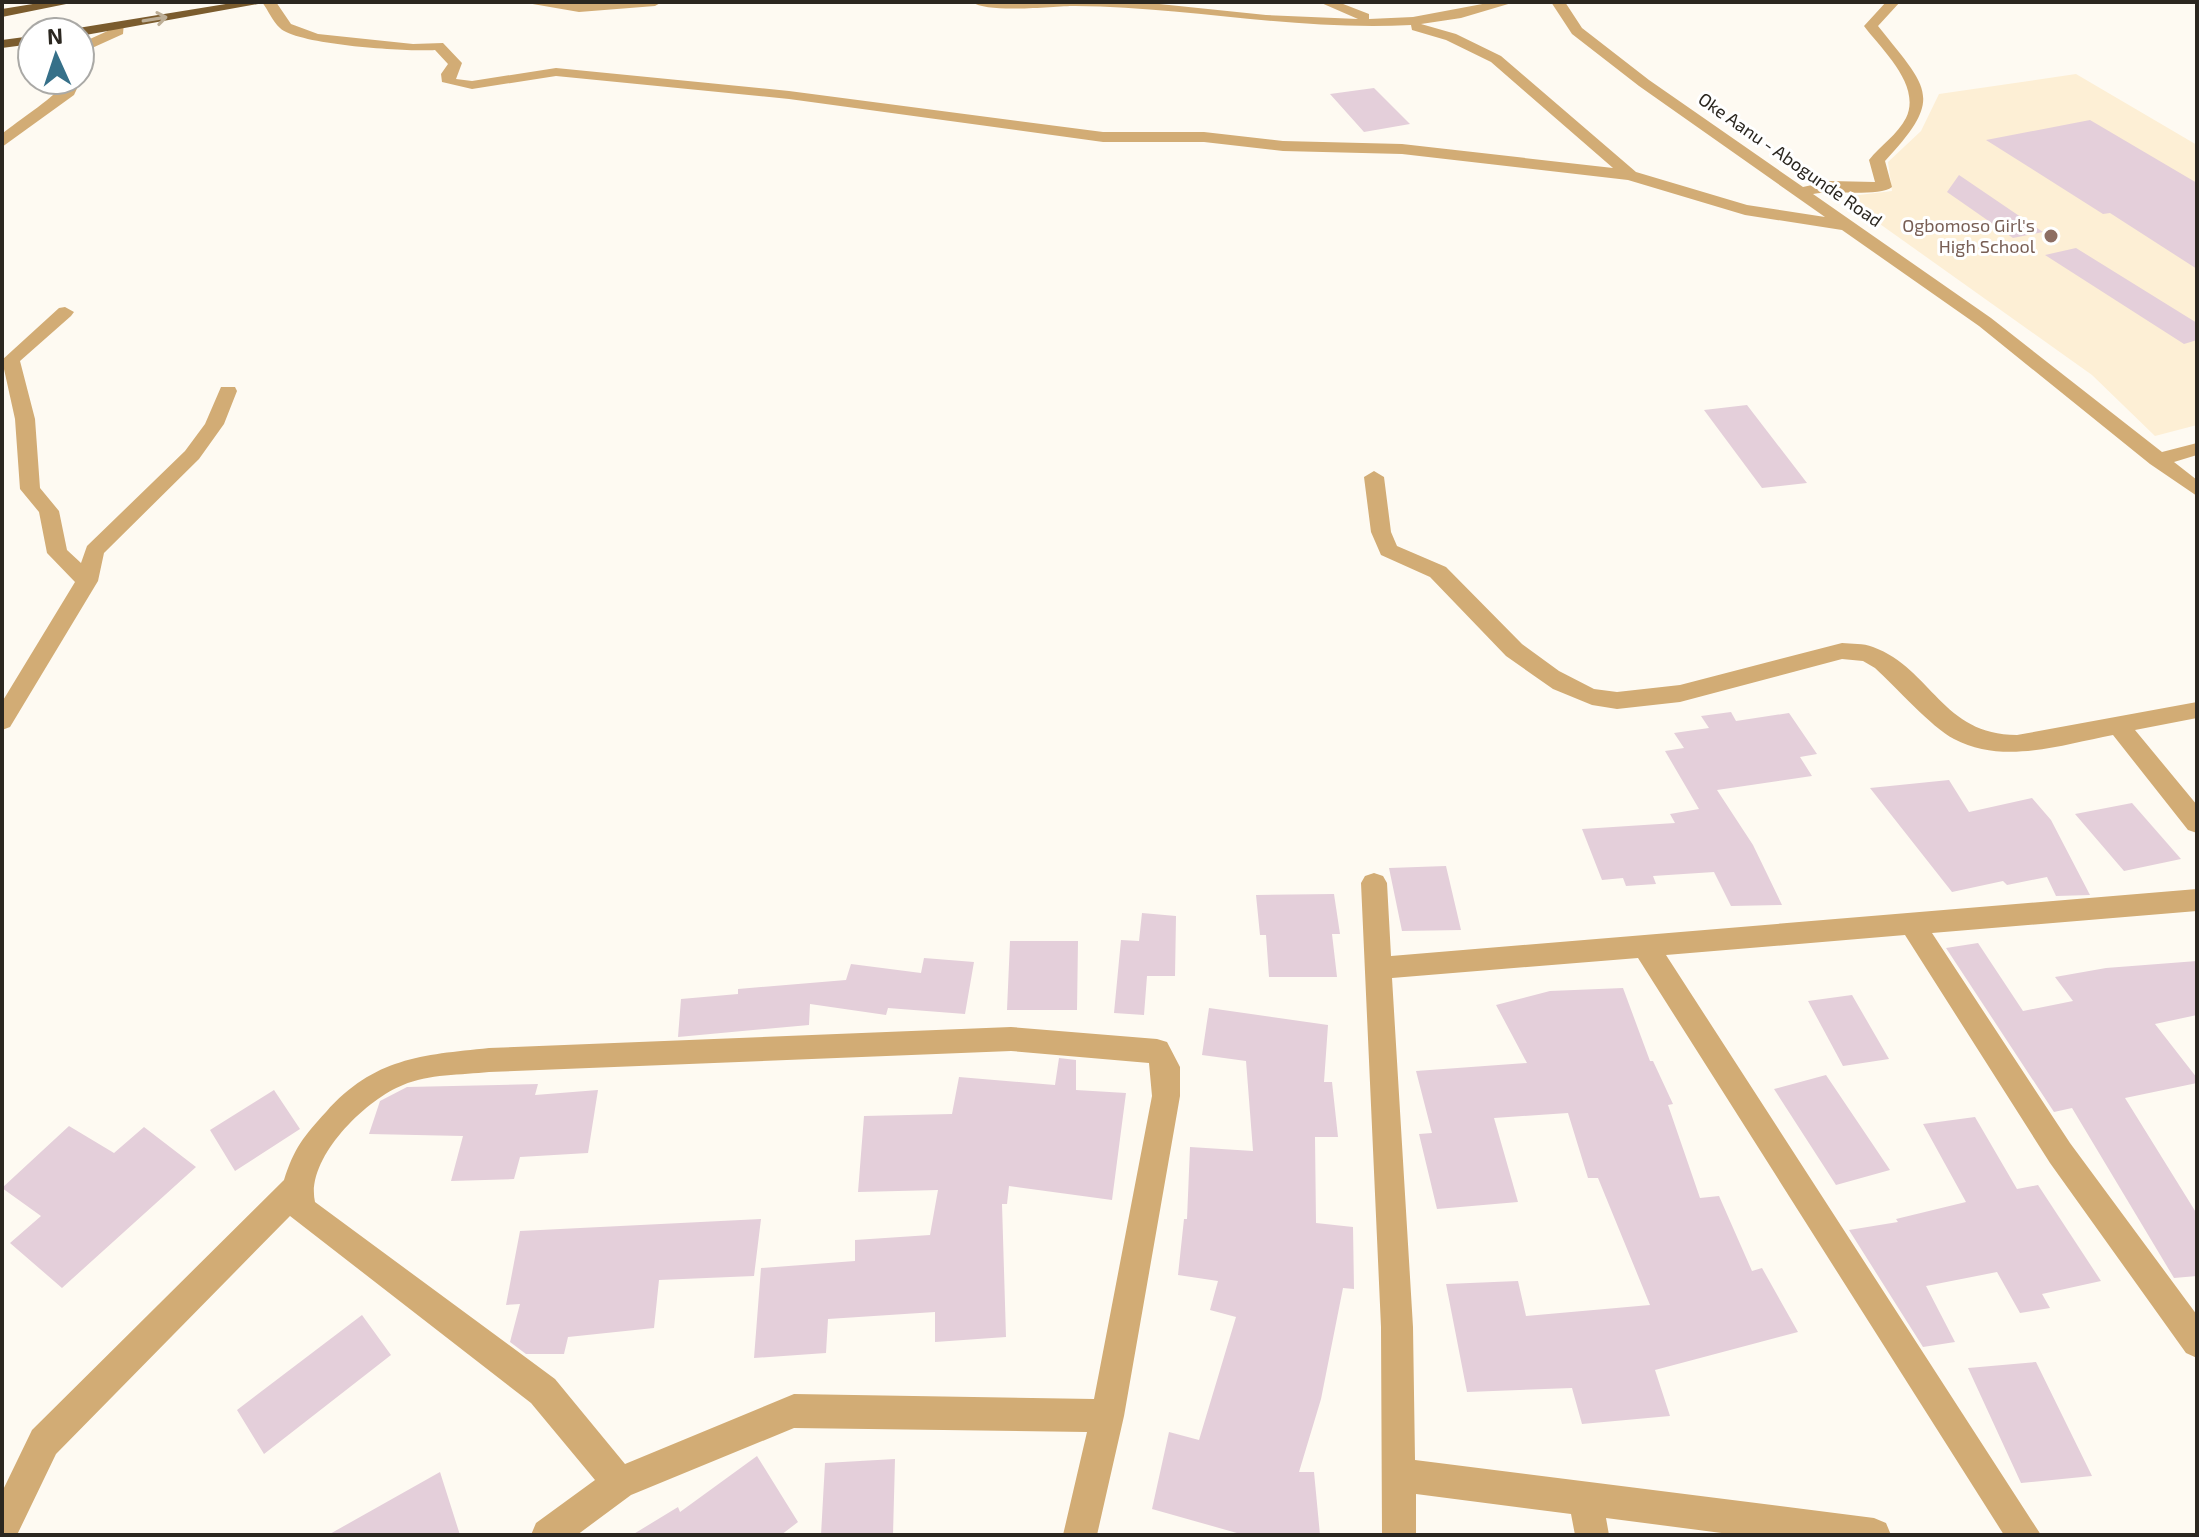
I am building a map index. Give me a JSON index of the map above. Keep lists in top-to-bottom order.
{
  "streets": {
    "street": ["Oke Aanu - Abogunde Road"]
  },
  "places": ["Ogbomoso Girl's High School"],
  "north": "top"
}
